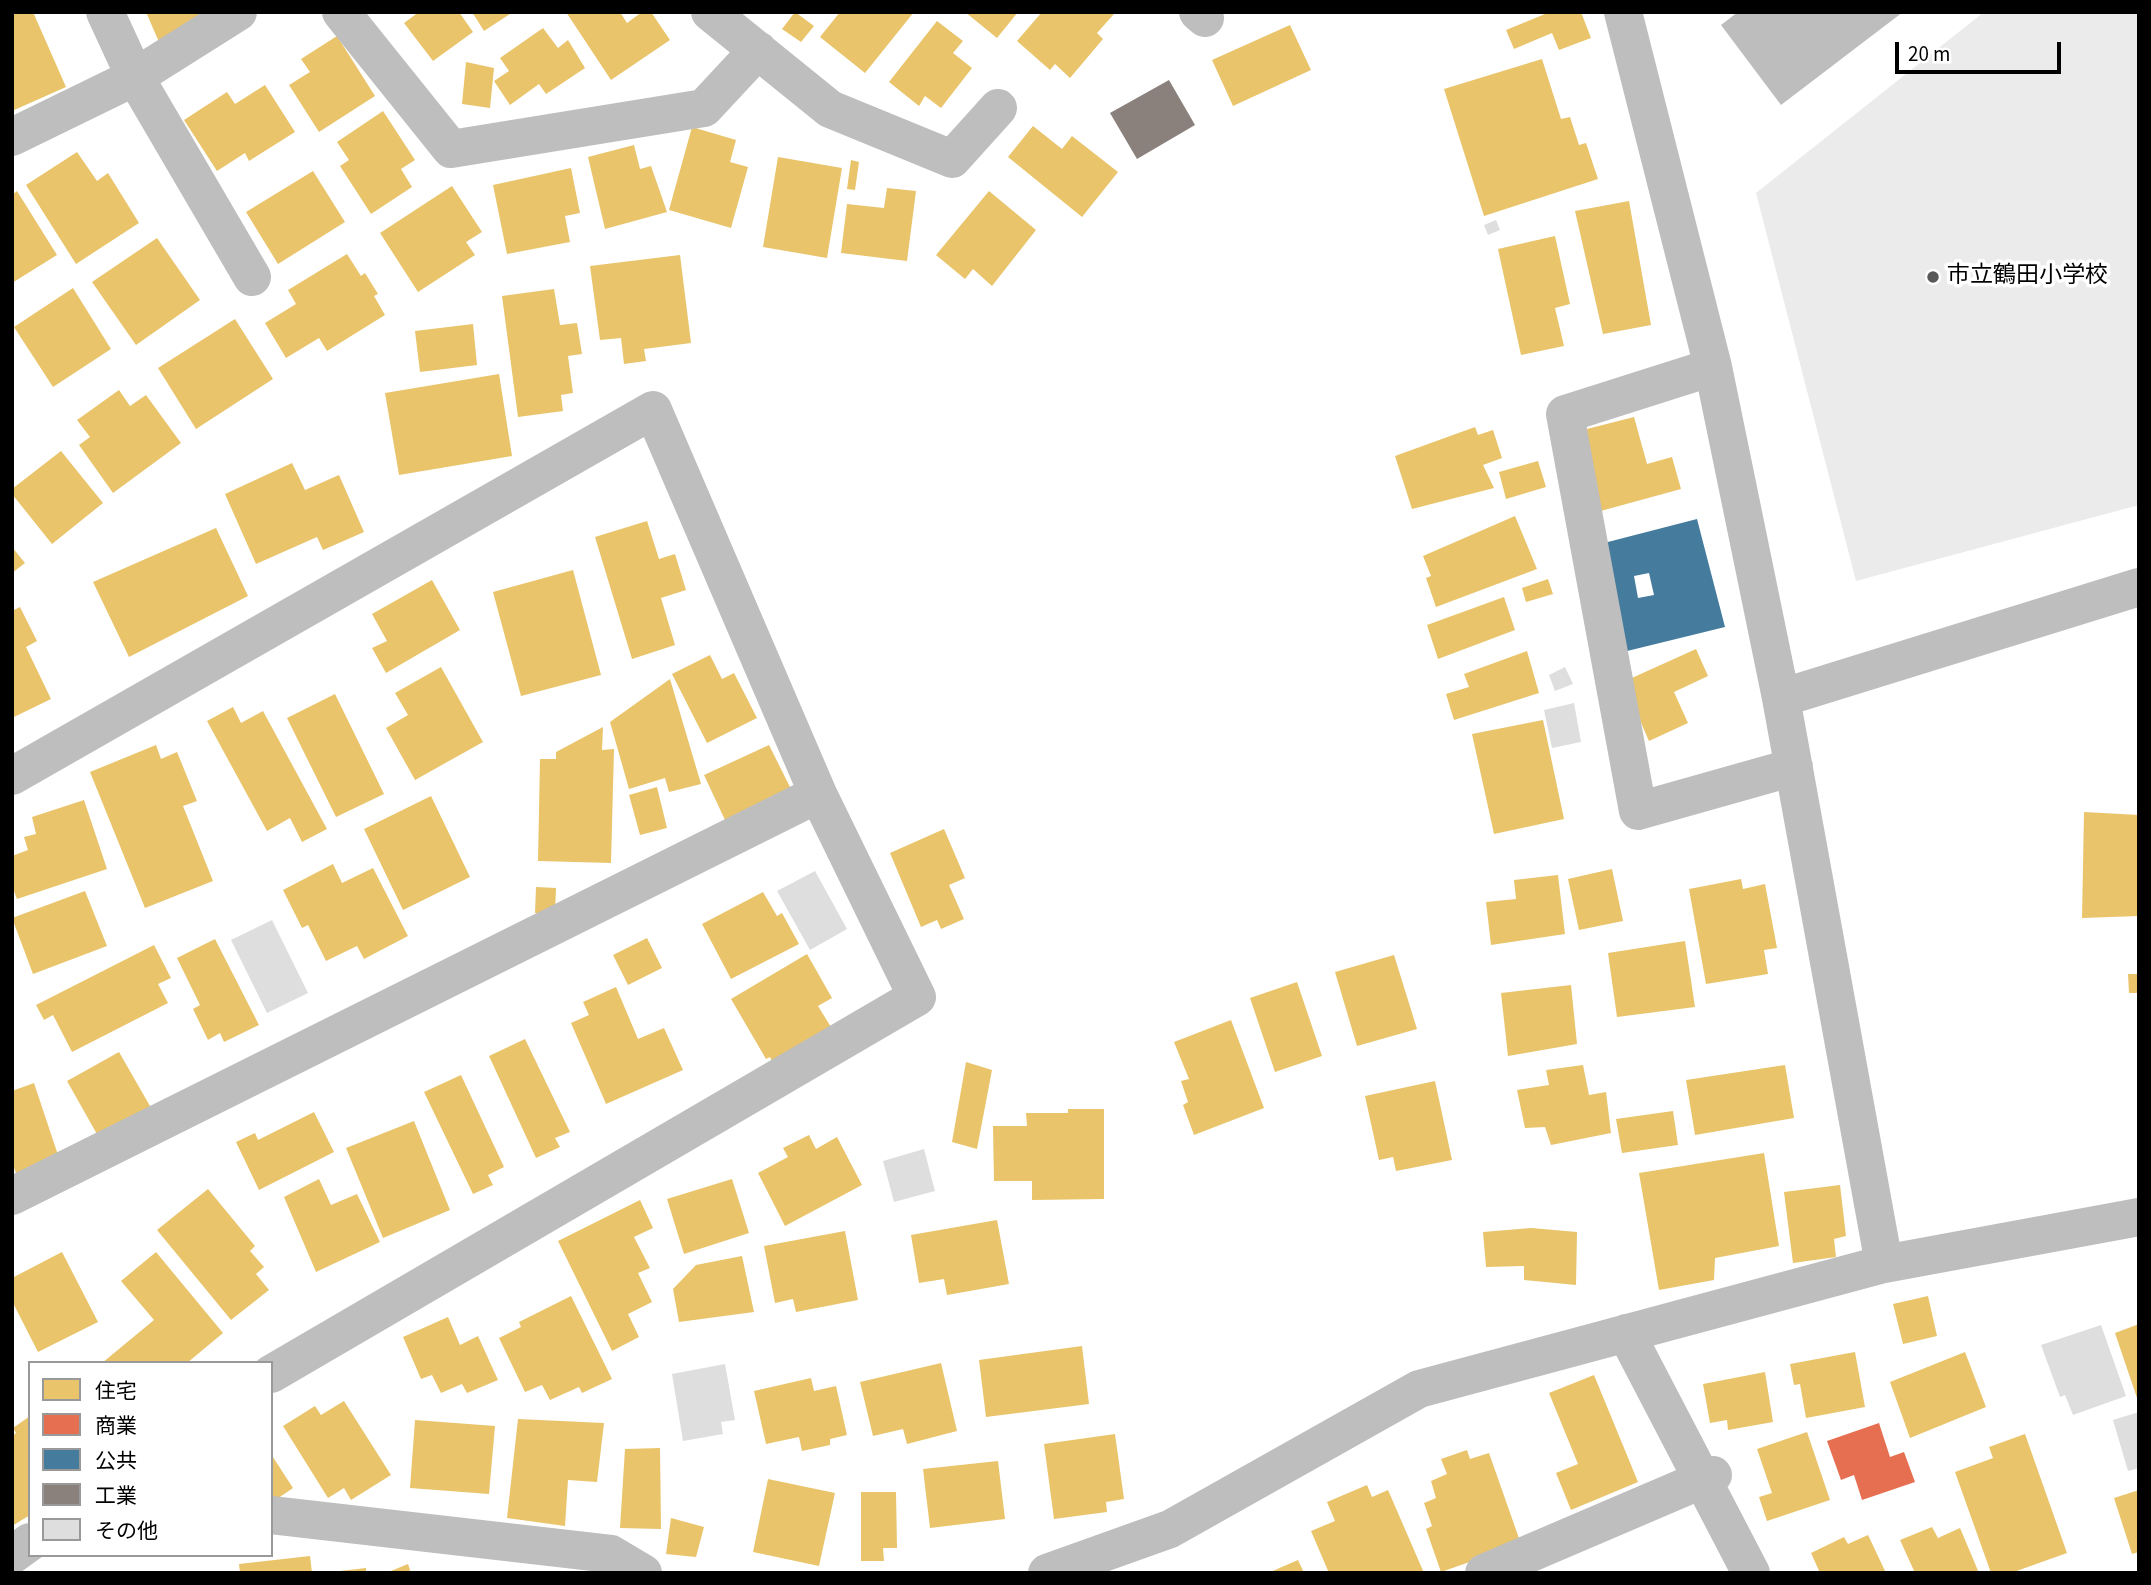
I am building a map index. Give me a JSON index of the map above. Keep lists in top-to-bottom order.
{
  "places": ["市立鶴田小学校"],
  "legend": [
    "住宅",
    "商業",
    "公共",
    "工業",
    "その他"
  ],
  "scale_bar": "20 m"
}
